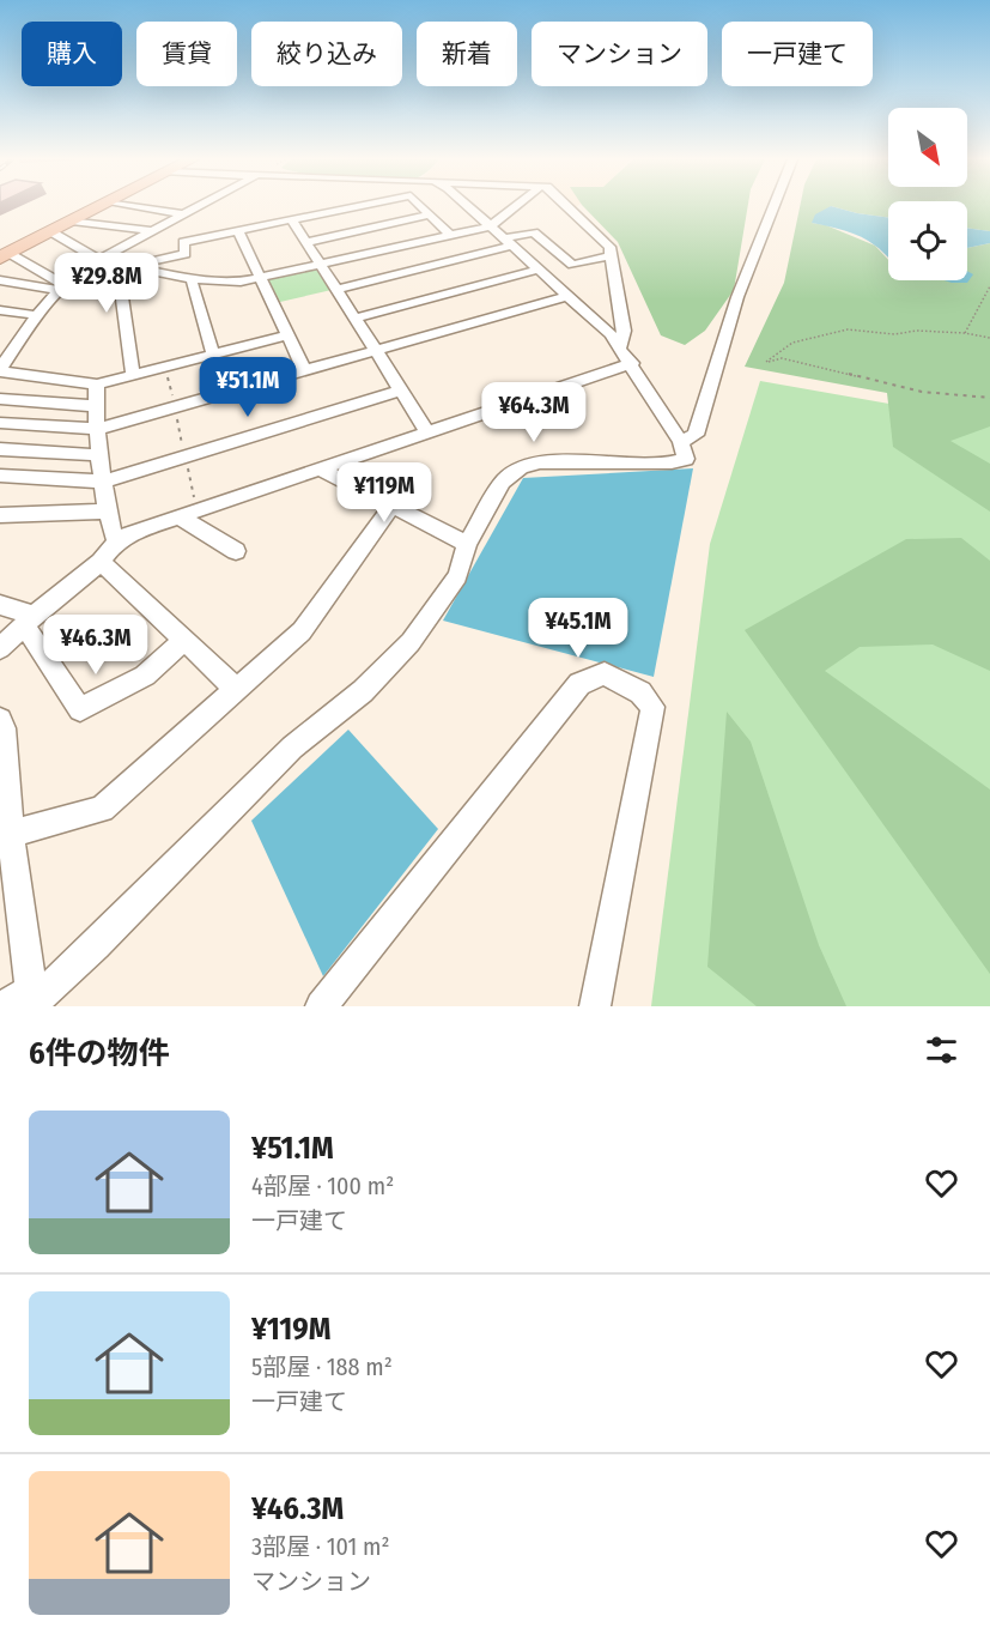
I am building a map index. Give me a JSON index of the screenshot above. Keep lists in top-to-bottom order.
{
  "north": "bottom right",
  "page": {
    "chip": [
      "購入",
      "賃貸",
      "絞り込み",
      "新着",
      "マンション",
      "一戸建て"
    ],
    "price": [
      "¥29.8M",
      "¥51.1M",
      "¥64.3M",
      "¥119M",
      "¥45.1M",
      "¥46.3M"
    ],
    "heading": "6件の物件",
    "list": [
      {
        "name": "¥51.1M",
        "note": "4部屋 · 100 m² · 一戸建て"
      },
      {
        "name": "¥119M",
        "note": "5部屋 · 188 m² · 一戸建て"
      },
      {
        "name": "¥46.3M",
        "note": "3部屋 · 101 m² · マンション"
      }
    ]
  }
}
